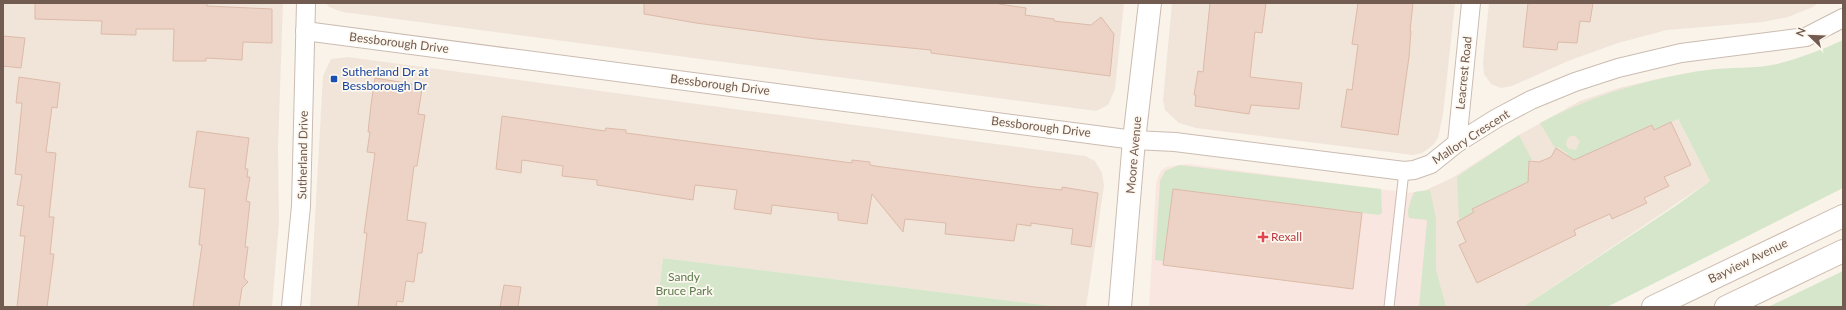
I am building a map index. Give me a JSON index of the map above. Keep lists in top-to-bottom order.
{
  "streets": {
    "main road": ["Moore Avenue", "Bayview Avenue"],
    "street": [
      "Bessborough Drive",
      "Leacrest Road",
      "Mallory Crescent",
      "Sutherland Drive"
    ]
  },
  "crossings": [
    ["Bessborough Drive", "Mallory Crescent"],
    ["Bessborough Drive", "Sutherland Drive"],
    ["Bessborough Drive", "Moore Avenue"],
    ["Leacrest Road", "Mallory Crescent"],
    ["Mallory Crescent", "Moore Avenue"]
  ],
  "parks": ["Sandy Bruce Park"],
  "places": {
    "transit": ["Sutherland Dr at Bessborough Dr"],
    "health": ["Rexall"]
  },
  "north": "top left"
}
